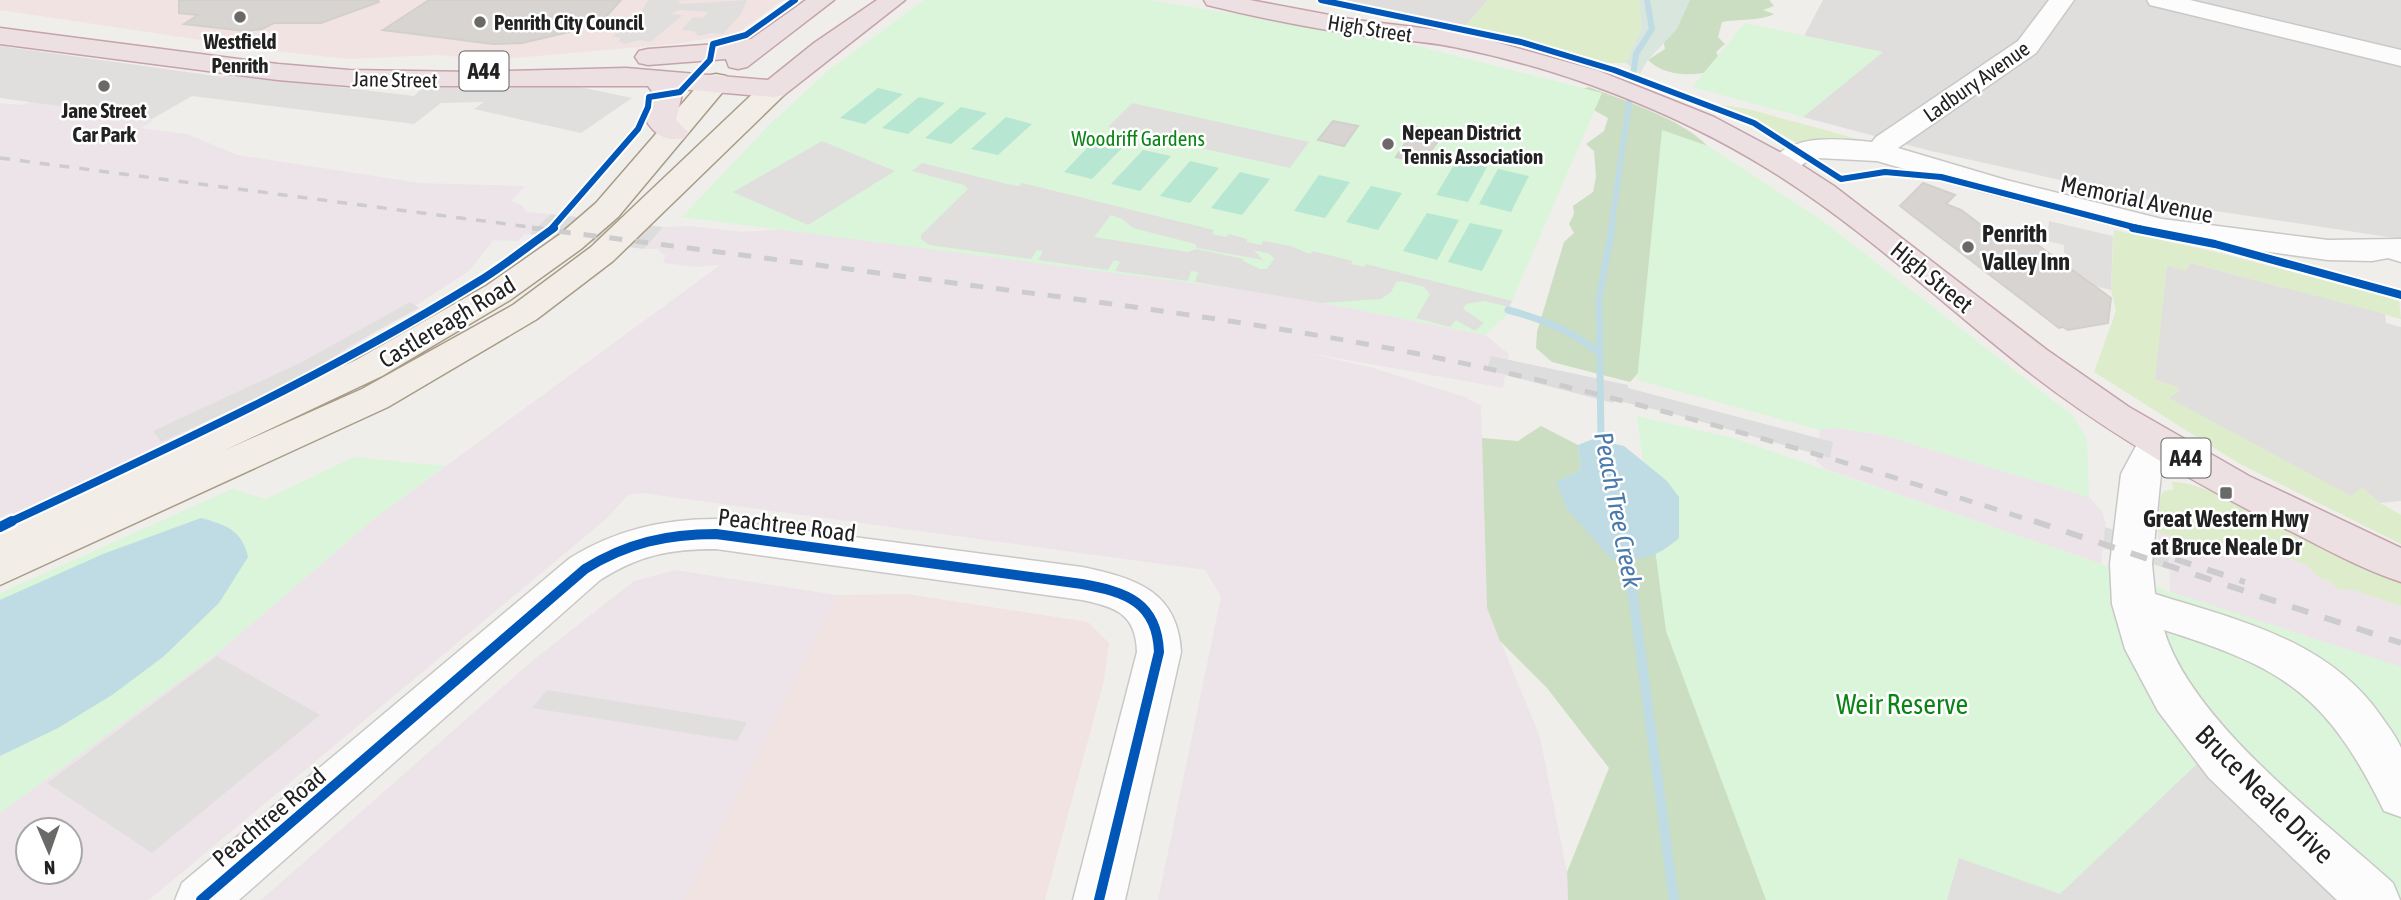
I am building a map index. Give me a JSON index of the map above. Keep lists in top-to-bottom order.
{
  "streets": {
    "highway": [
      "High Street",
      "A44",
      "Jane Street",
      "Castlereagh Road"
    ],
    "street": [
      "Ladbury Avenue",
      "Memorial Avenue",
      "Peachtree Road",
      "Bruce Neale Drive"
    ]
  },
  "crossings": [
    ["High Street", "Memorial Avenue"],
    ["High Street", "Bruce Neale Drive"],
    ["A44", "Jane Street"],
    ["A44", "Castlereagh Road"],
    ["Jane Street", "Castlereagh Road"],
    ["Ladbury Avenue", "Memorial Avenue"]
  ],
  "water": ["Peach Tree Creek"],
  "parks": ["Woodriff Gardens", "Weir Reserve"],
  "places": {
    "other": [
      "Westfield Penrith",
      "Penrith City Council",
      "Jane Street Car Park",
      "Nepean District Tennis Association",
      "Penrith Valley Inn"
    ],
    "transit": ["Great Western Hwy at Bruce Neale Dr"]
  },
  "north": "bottom"
}
